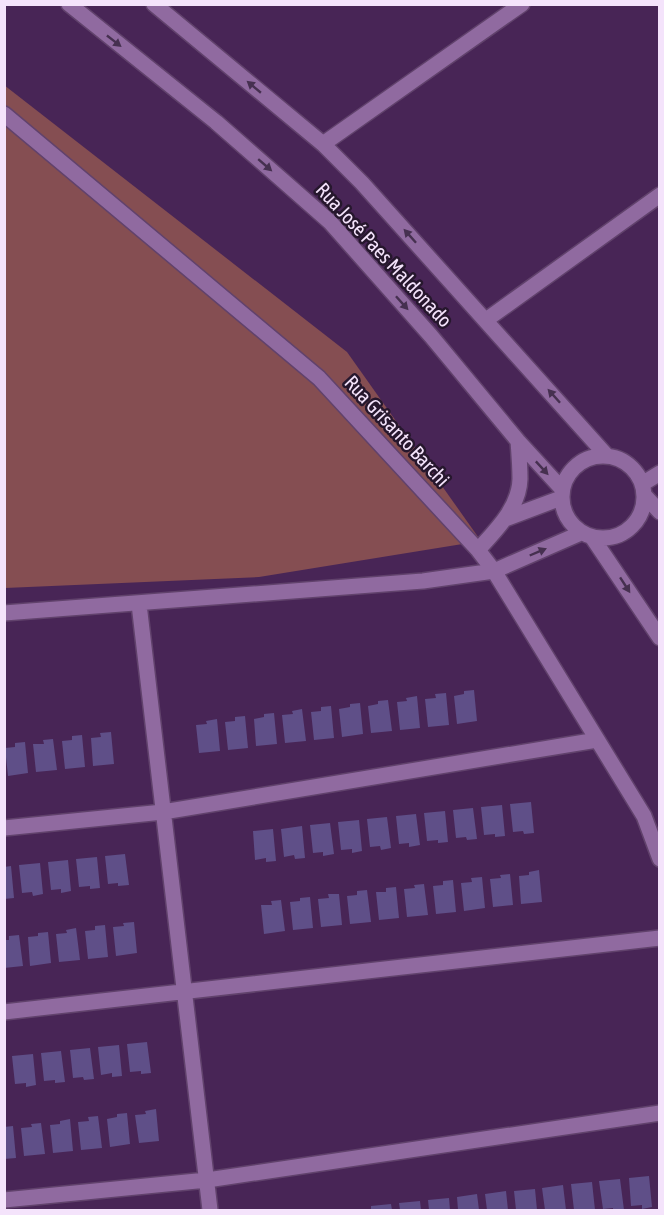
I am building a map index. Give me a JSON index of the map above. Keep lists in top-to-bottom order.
{
  "streets": {
    "street": ["Rua José Paes Maldonado", "Rua Grisanto Barchi"]
  }
}
